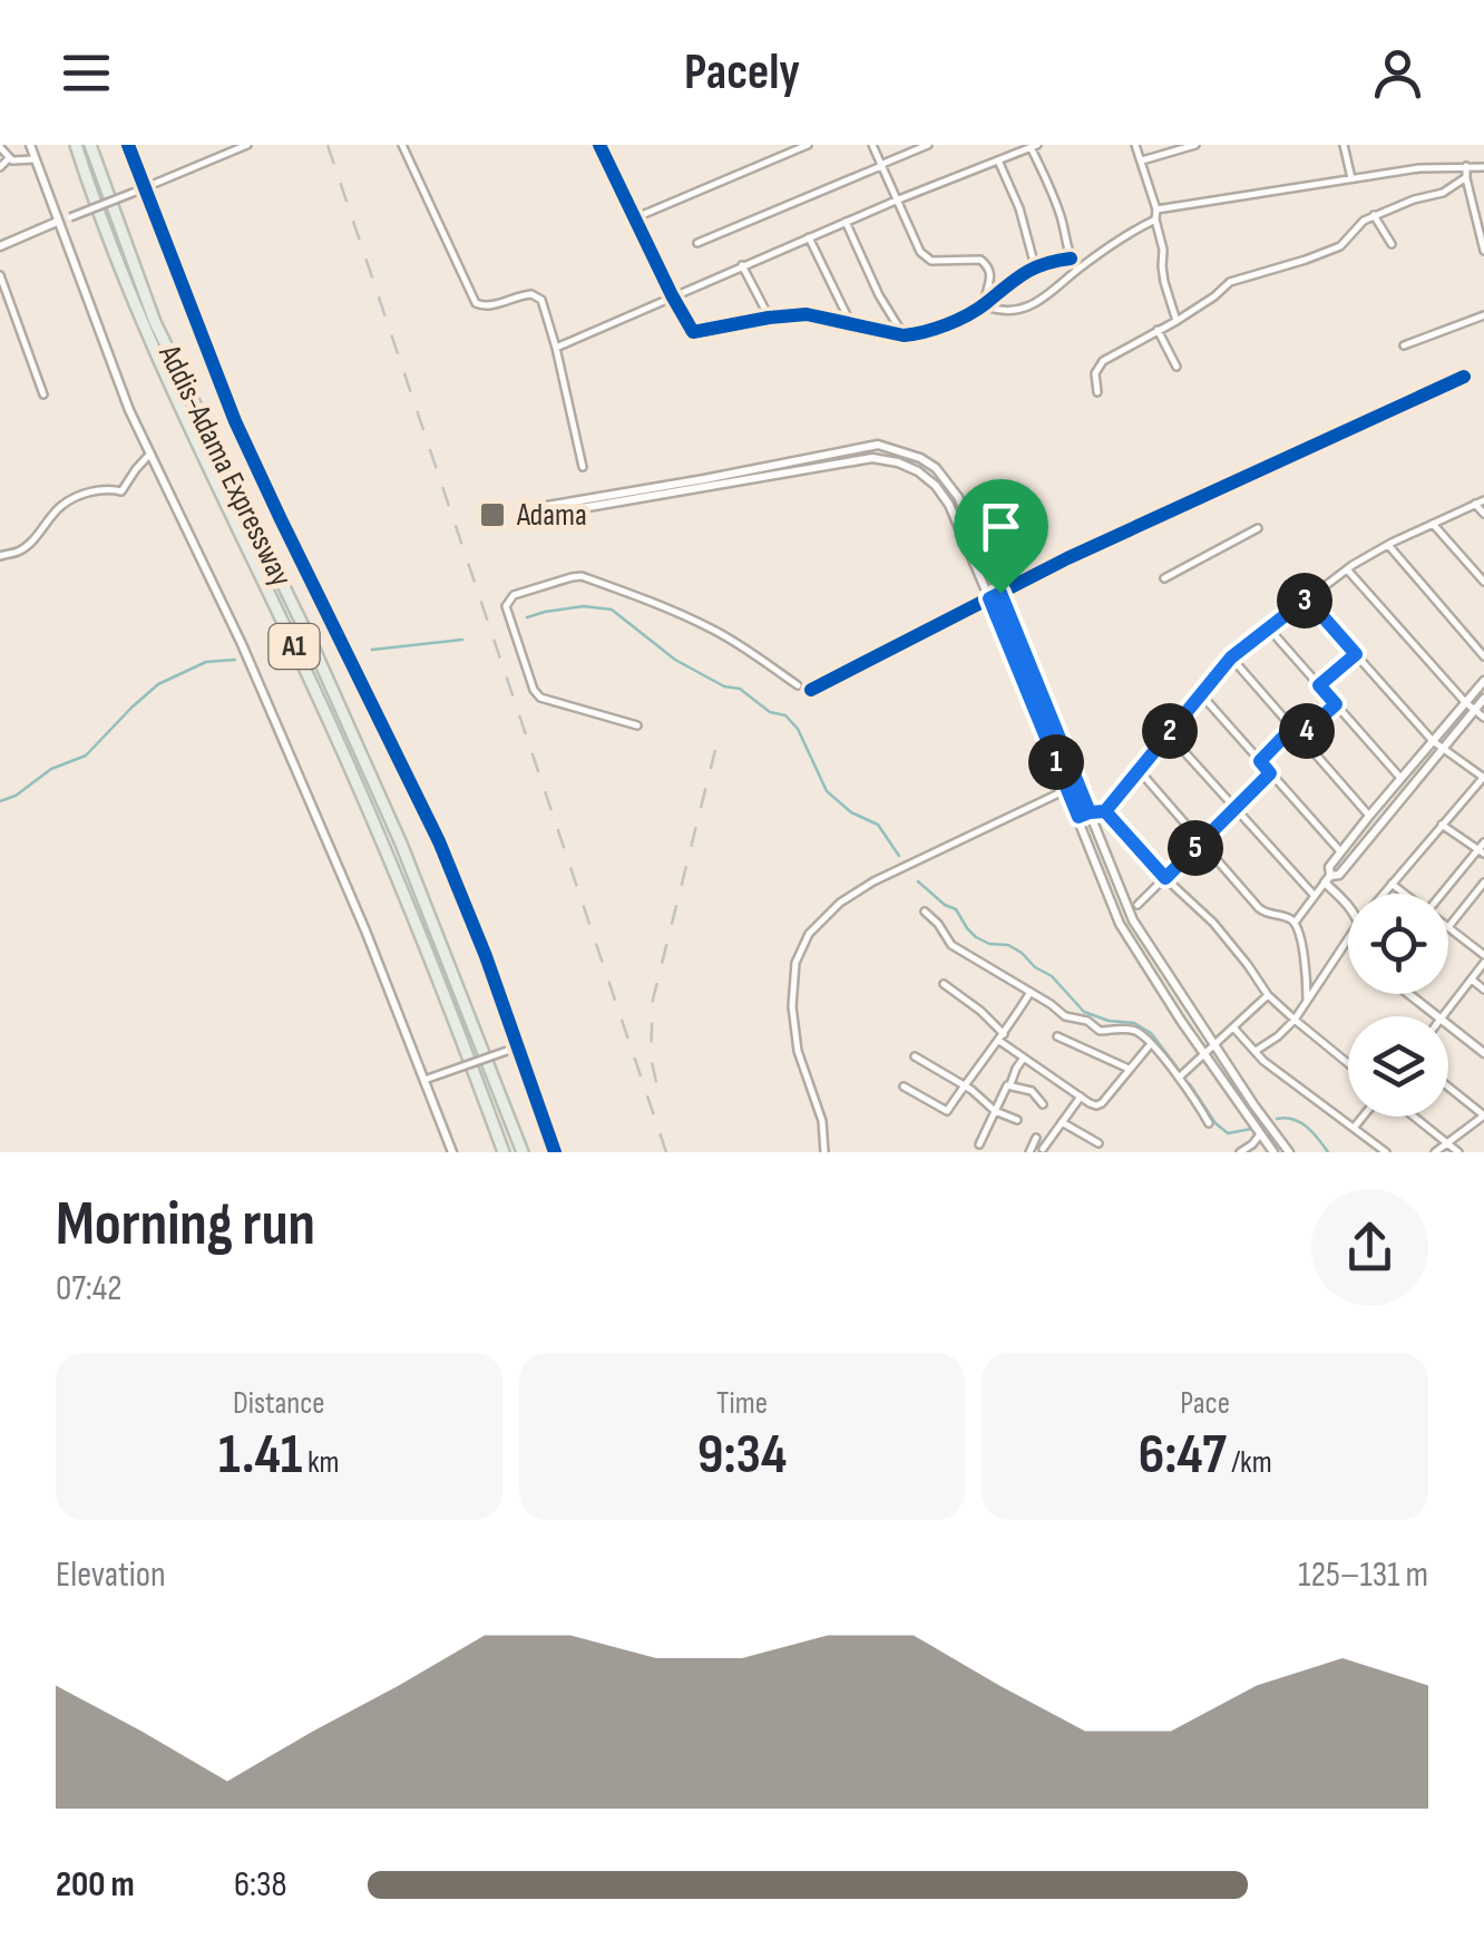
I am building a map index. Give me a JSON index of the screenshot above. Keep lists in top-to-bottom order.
{
  "streets": {
    "highway": ["Addis-Adama Expressway", "A1"]
  },
  "places": {
    "transit": ["Adama"]
  },
  "page": {
    "header": "Pacely",
    "pins": [
      "3",
      "2",
      "4",
      "1",
      "5"
    ],
    "heading": ["Morning run", "07:42"],
    "stats": [
      ["Distance", "1.41 km"],
      ["Time", "9:34"],
      ["Pace", "6:47 /km"]
    ],
    "chart": ["Elevation", "125–131 m"],
    "list": [
      {
        "name": "200 m",
        "note": "6:38"
      }
    ]
  }
}
